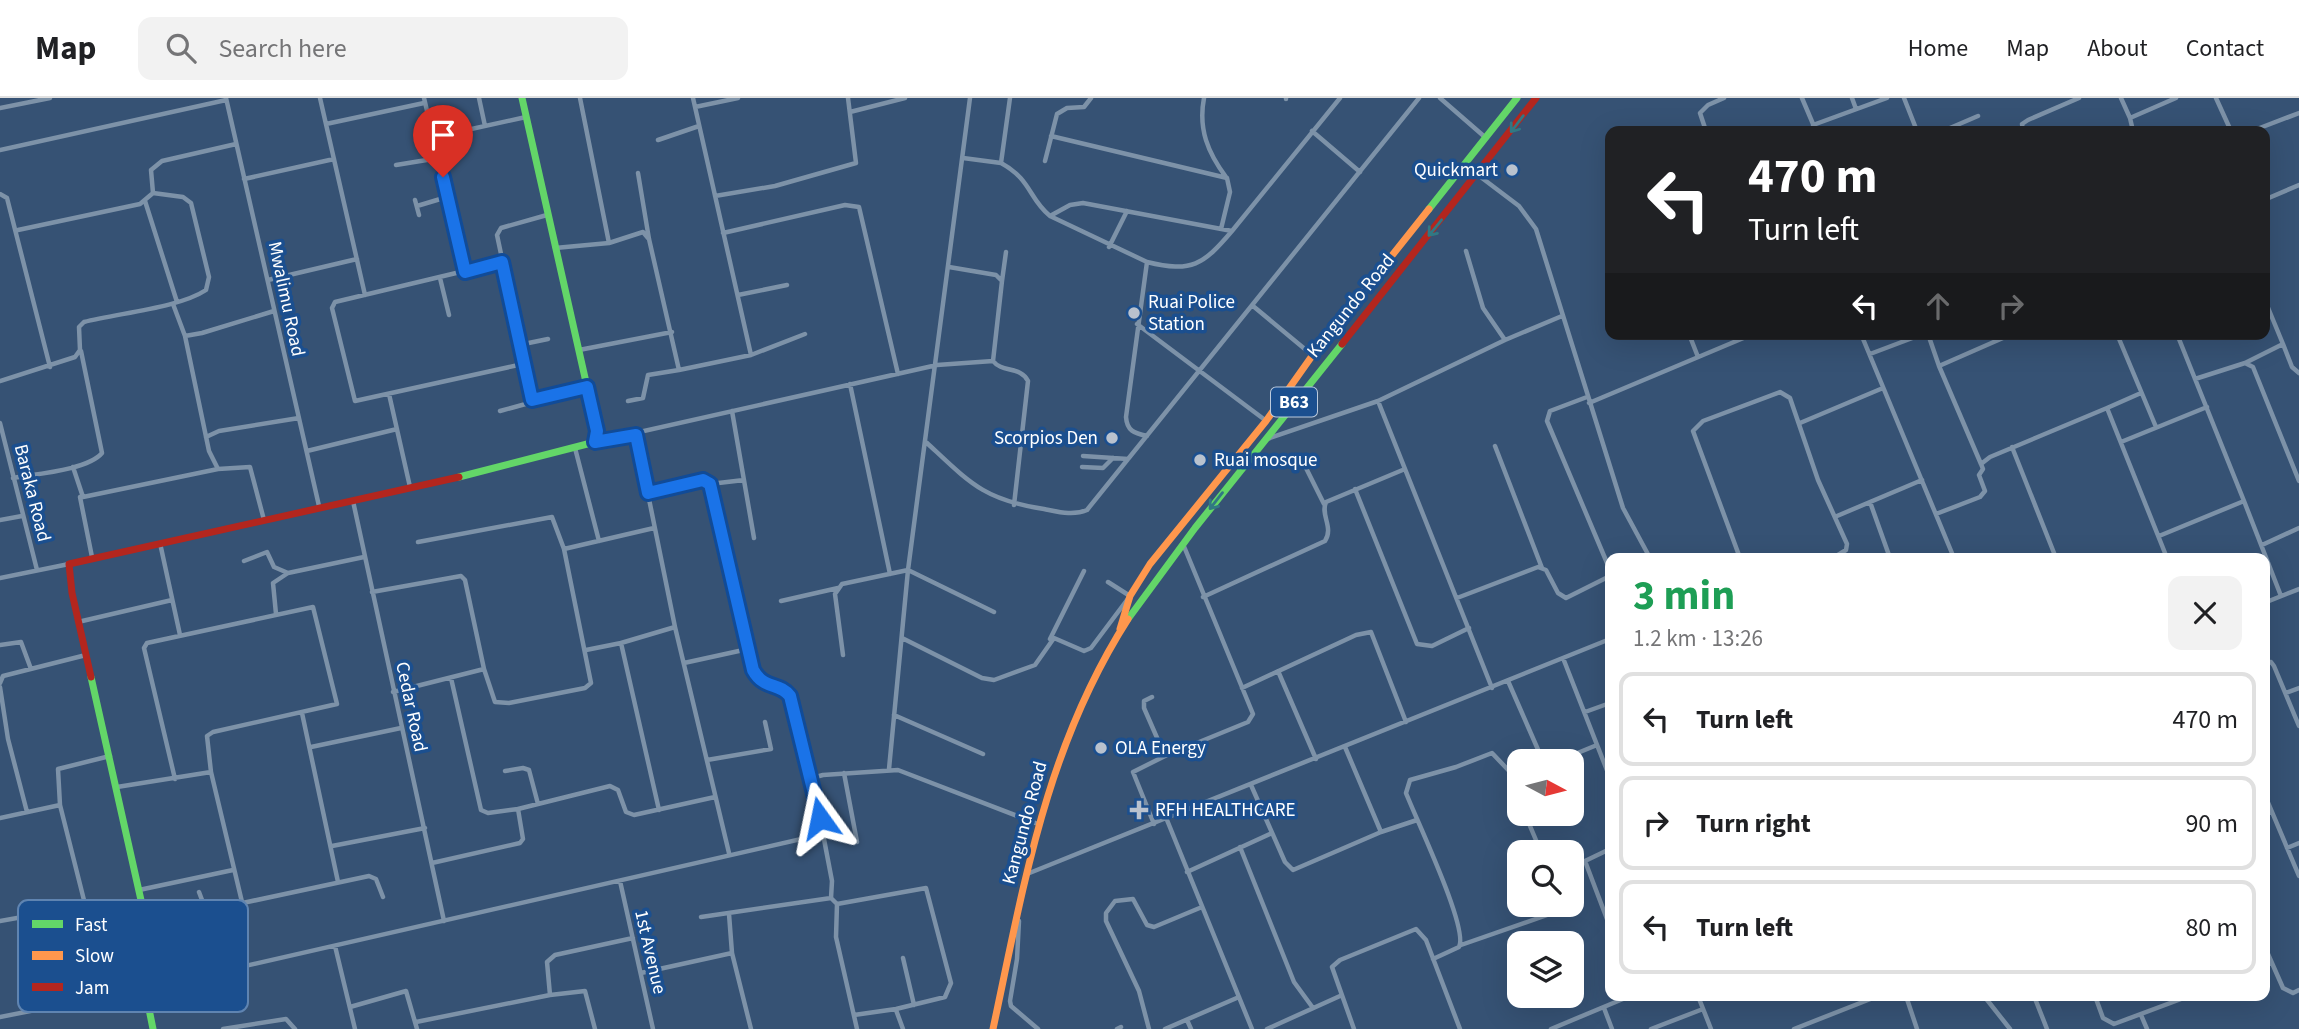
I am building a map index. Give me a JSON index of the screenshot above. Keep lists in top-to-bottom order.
{
  "streets": {
    "main road": ["Kangundo Road", "B63"],
    "street": [
      "Mwalimu Road",
      "Baraka Road",
      "Cedar Road",
      "1st Avenue"
    ]
  },
  "places": {
    "other": [
      "Quickmart",
      "Ruai Police Station",
      "Scorpios Den",
      "Ruai mosque",
      "OLA Energy"
    ],
    "health": ["RFH HEALTHCARE"]
  },
  "legend": ["Fast", "Slow", "Jam"],
  "north": "right",
  "page": {
    "header": "Map",
    "search": "Search here",
    "nav": [
      "Home",
      "Map",
      "About",
      "Contact"
    ],
    "turn": ["470 m", "Turn left"],
    "heading": ["3 min", "1.2 km · 13:26"],
    "list": [
      {
        "name": "Turn left",
        "value": "470 m"
      },
      {
        "name": "Turn right",
        "value": "90 m"
      },
      {
        "name": "Turn left",
        "value": "80 m"
      }
    ]
  }
}
